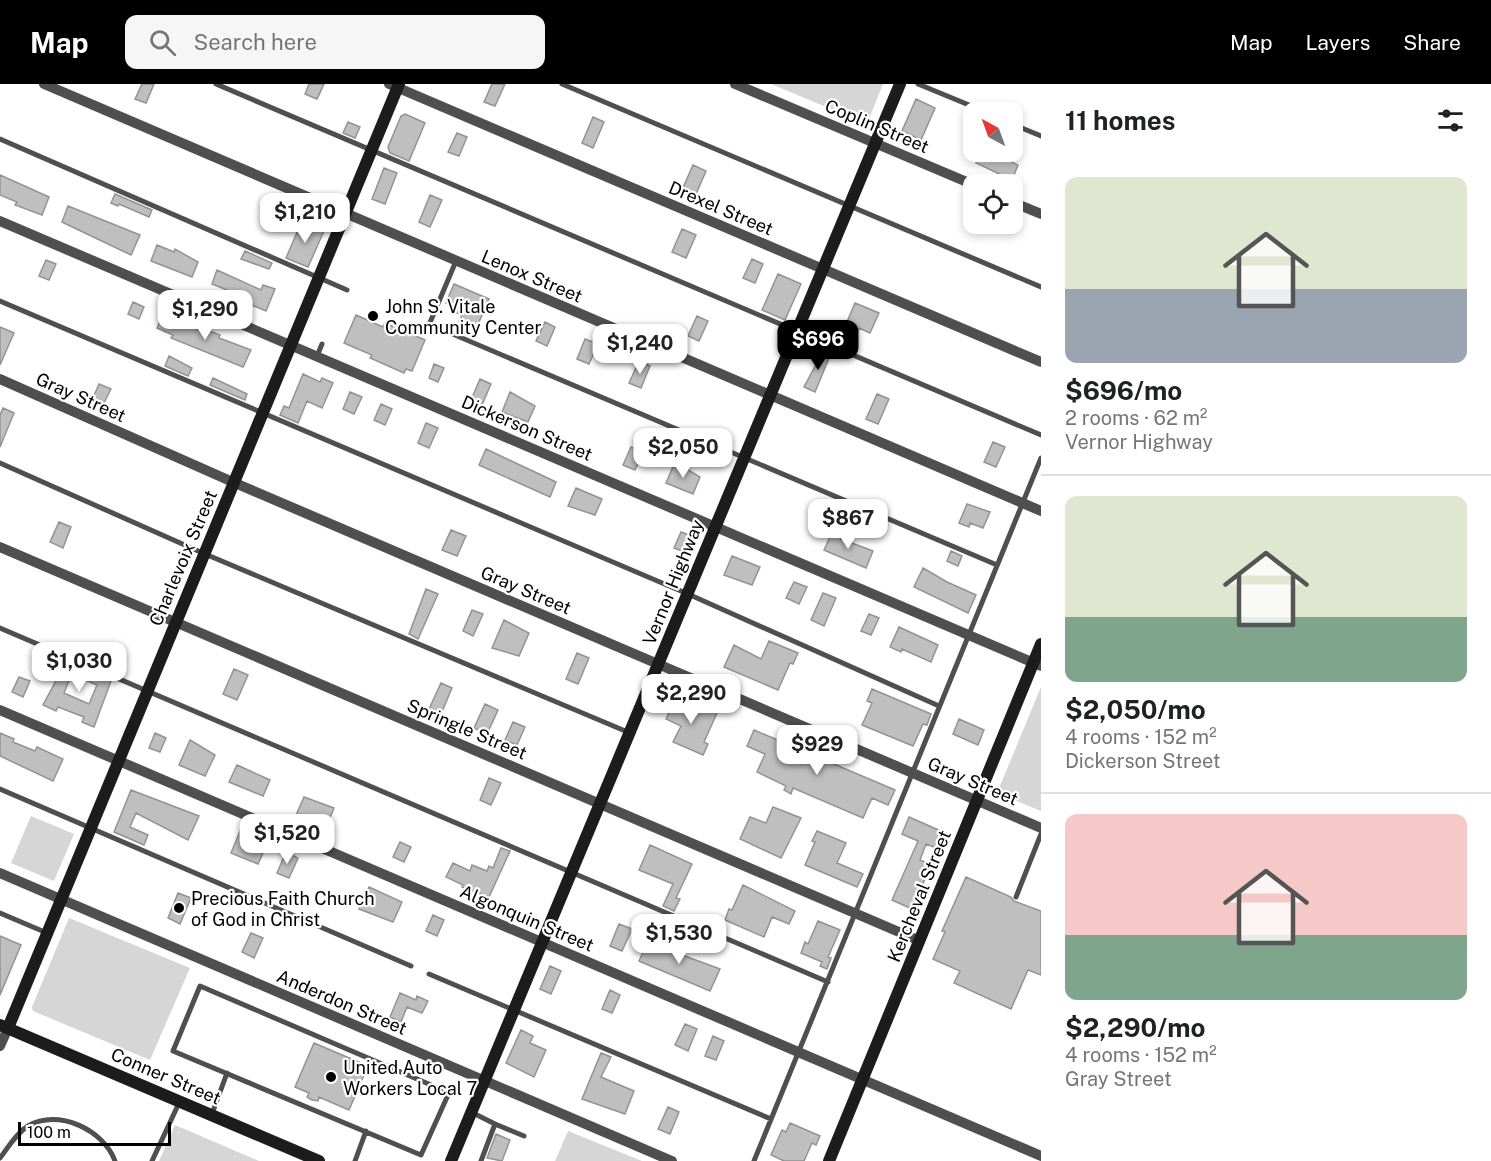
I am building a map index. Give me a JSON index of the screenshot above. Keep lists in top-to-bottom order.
{
  "streets": {
    "street": [
      "Coplin Street",
      "Drexel Street",
      "Lenox Street",
      "Gray Street",
      "Dickerson Street",
      "Charlevoix Street",
      "Vernor Highway",
      "Springle Street",
      "Kercheval Street",
      "Algonquin Street",
      "Anderdon Street",
      "Conner Street"
    ]
  },
  "crossings": [
    ["Coplin Street", "Vernor Highway"],
    ["Drexel Street", "Charlevoix Street"],
    ["Drexel Street", "Vernor Highway"],
    ["Lenox Street", "Charlevoix Street"],
    ["Lenox Street", "Vernor Highway"],
    ["Gray Street", "Charlevoix Street"],
    ["Gray Street", "Vernor Highway"],
    ["Gray Street", "Kercheval Street"],
    ["Dickerson Street", "Charlevoix Street"],
    ["Dickerson Street", "Vernor Highway"],
    ["Dickerson Street", "Kercheval Street"],
    ["Charlevoix Street", "Springle Street"],
    ["Charlevoix Street", "Algonquin Street"],
    ["Charlevoix Street", "Anderdon Street"],
    ["Charlevoix Street", "Conner Street"],
    ["Vernor Highway", "Springle Street"],
    ["Vernor Highway", "Algonquin Street"],
    ["Vernor Highway", "Anderdon Street"],
    ["Springle Street", "Kercheval Street"],
    ["Kercheval Street", "Algonquin Street"]
  ],
  "places": ["John S. Vitale Community Center", "Precious Faith Church of God in Christ", "United Auto Workers Local 7"],
  "scale_bar": "100 m",
  "north": "top left",
  "page": {
    "header": "Map",
    "search": "Search here",
    "nav": ["Map", "Layers", "Share"],
    "heading": "11 homes",
    "list": [
      {
        "name": "$696/mo",
        "note": "2 rooms · 62 m² · Vernor Highway"
      },
      {
        "name": "$2,050/mo",
        "note": "4 rooms · 152 m² · Dickerson Street"
      },
      {
        "name": "$2,290/mo",
        "note": "4 rooms · 152 m² · Gray Street"
      }
    ],
    "price": [
      "$1,210",
      "$1,290",
      "$696",
      "$1,240",
      "$2,050",
      "$867",
      "$1,030",
      "$2,290",
      "$929",
      "$1,520",
      "$1,530"
    ],
    "scale": "100 m"
  }
}
